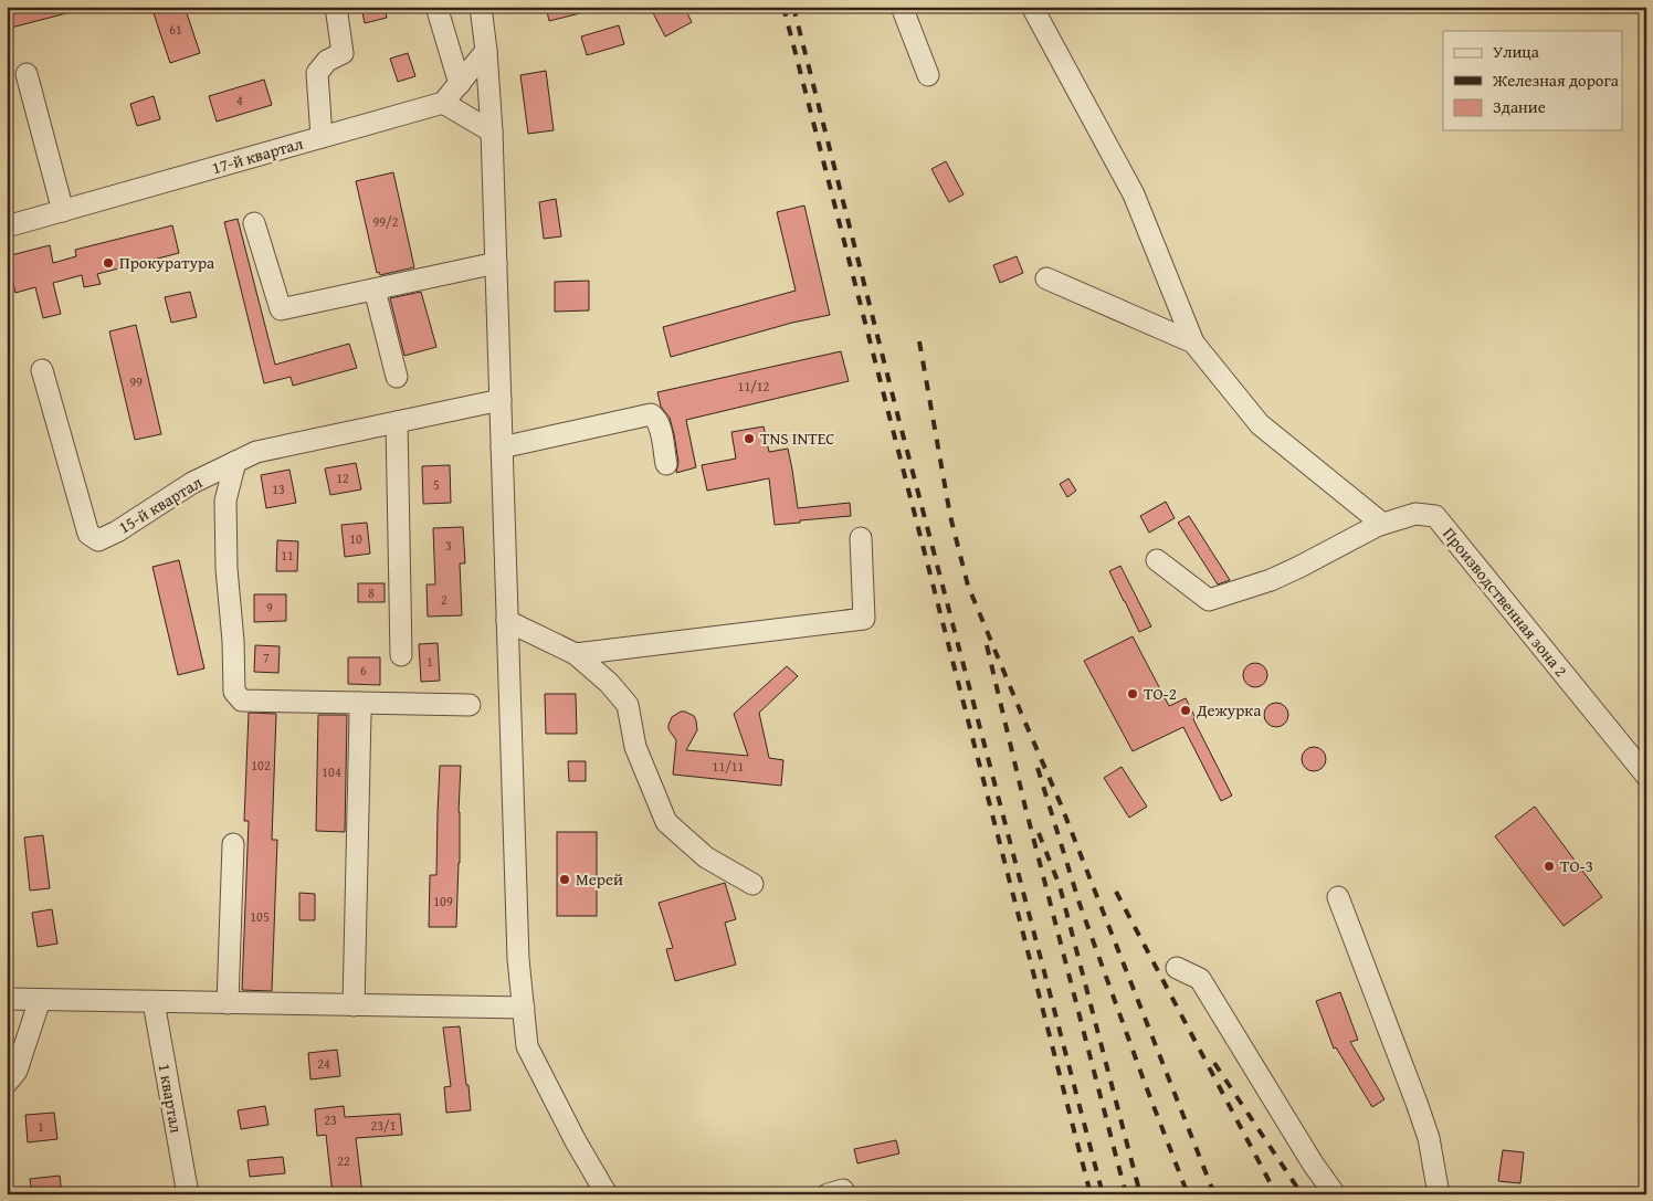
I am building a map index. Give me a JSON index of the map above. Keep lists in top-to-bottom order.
{
  "streets": {
    "street": [
      "17-й квартал",
      "15-й квартал",
      "Производственная зона 2",
      "1 квартал"
    ]
  },
  "places": [
    "Прокуратура",
    "TNS INTEC",
    "ТО-2",
    "Дежурка",
    "ТО-3",
    "Мерей"
  ],
  "house_numbers": [
    "61",
    "4",
    "99/2",
    "99",
    "11/12",
    "12",
    "5",
    "13",
    "10",
    "3",
    "11",
    "8",
    "2",
    "9",
    "7",
    "1",
    "6",
    "102",
    "11/11",
    "104",
    "109",
    "105",
    "24",
    "23",
    "23/1",
    "1",
    "22"
  ],
  "legend": ["Улица", "Железная дорога", "Здание"]
}
